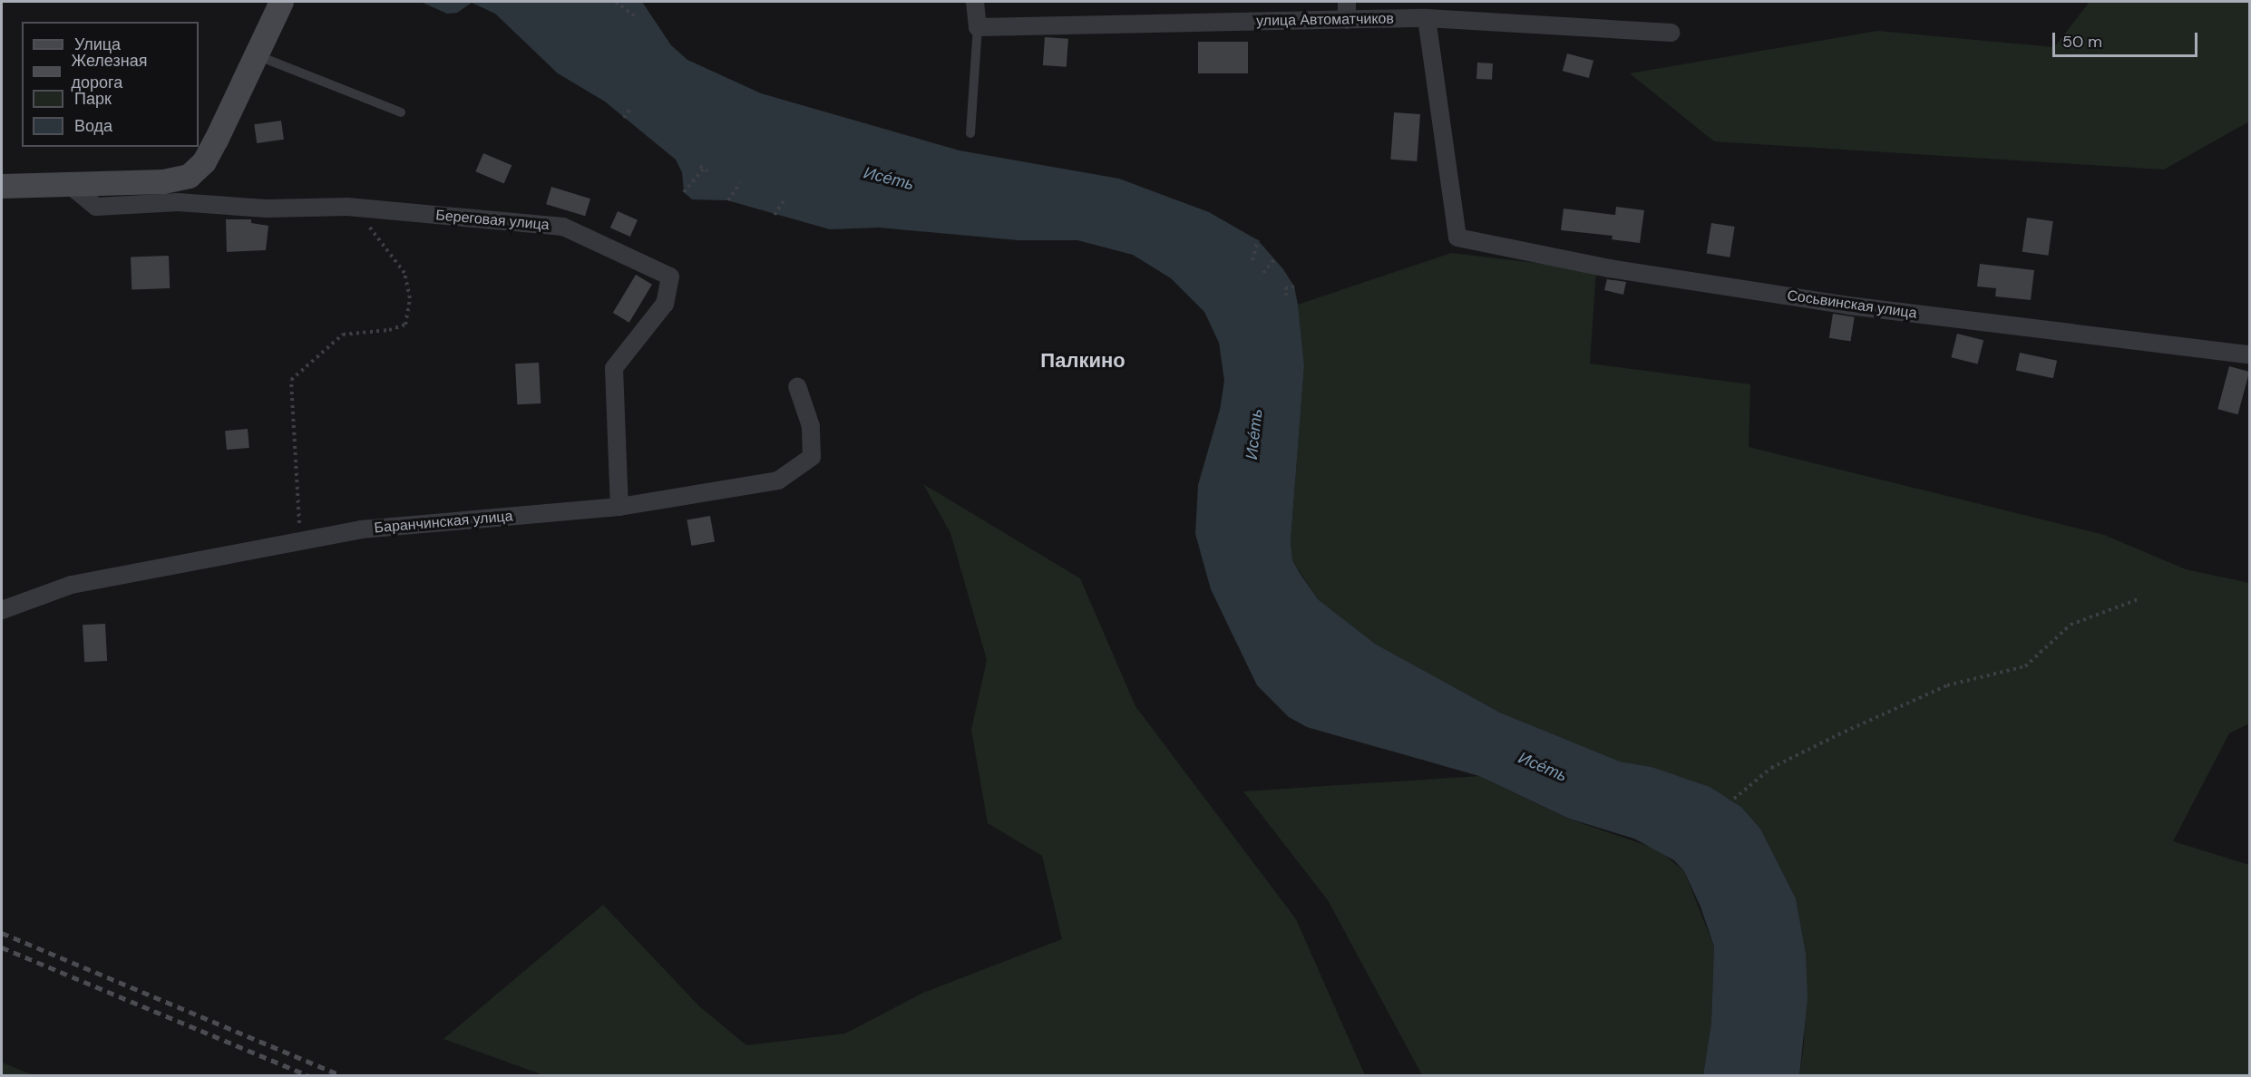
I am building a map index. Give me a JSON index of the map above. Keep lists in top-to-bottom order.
{
  "streets": {
    "street": [
      "улица Автоматчиков",
      "Береговая улица",
      "Сосьвинская улица",
      "Баранчинская улица"
    ]
  },
  "crossings": [
    ["улица Автоматчиков", "Сосьвинская улица"],
    ["Береговая улица", "Баранчинская улица"]
  ],
  "districts": ["Палкино"],
  "water": ["Исе́ть"],
  "legend": [
    "Улица",
    "Железная дорога",
    "Парк",
    "Вода"
  ],
  "scale_bar": "50 m"
}
